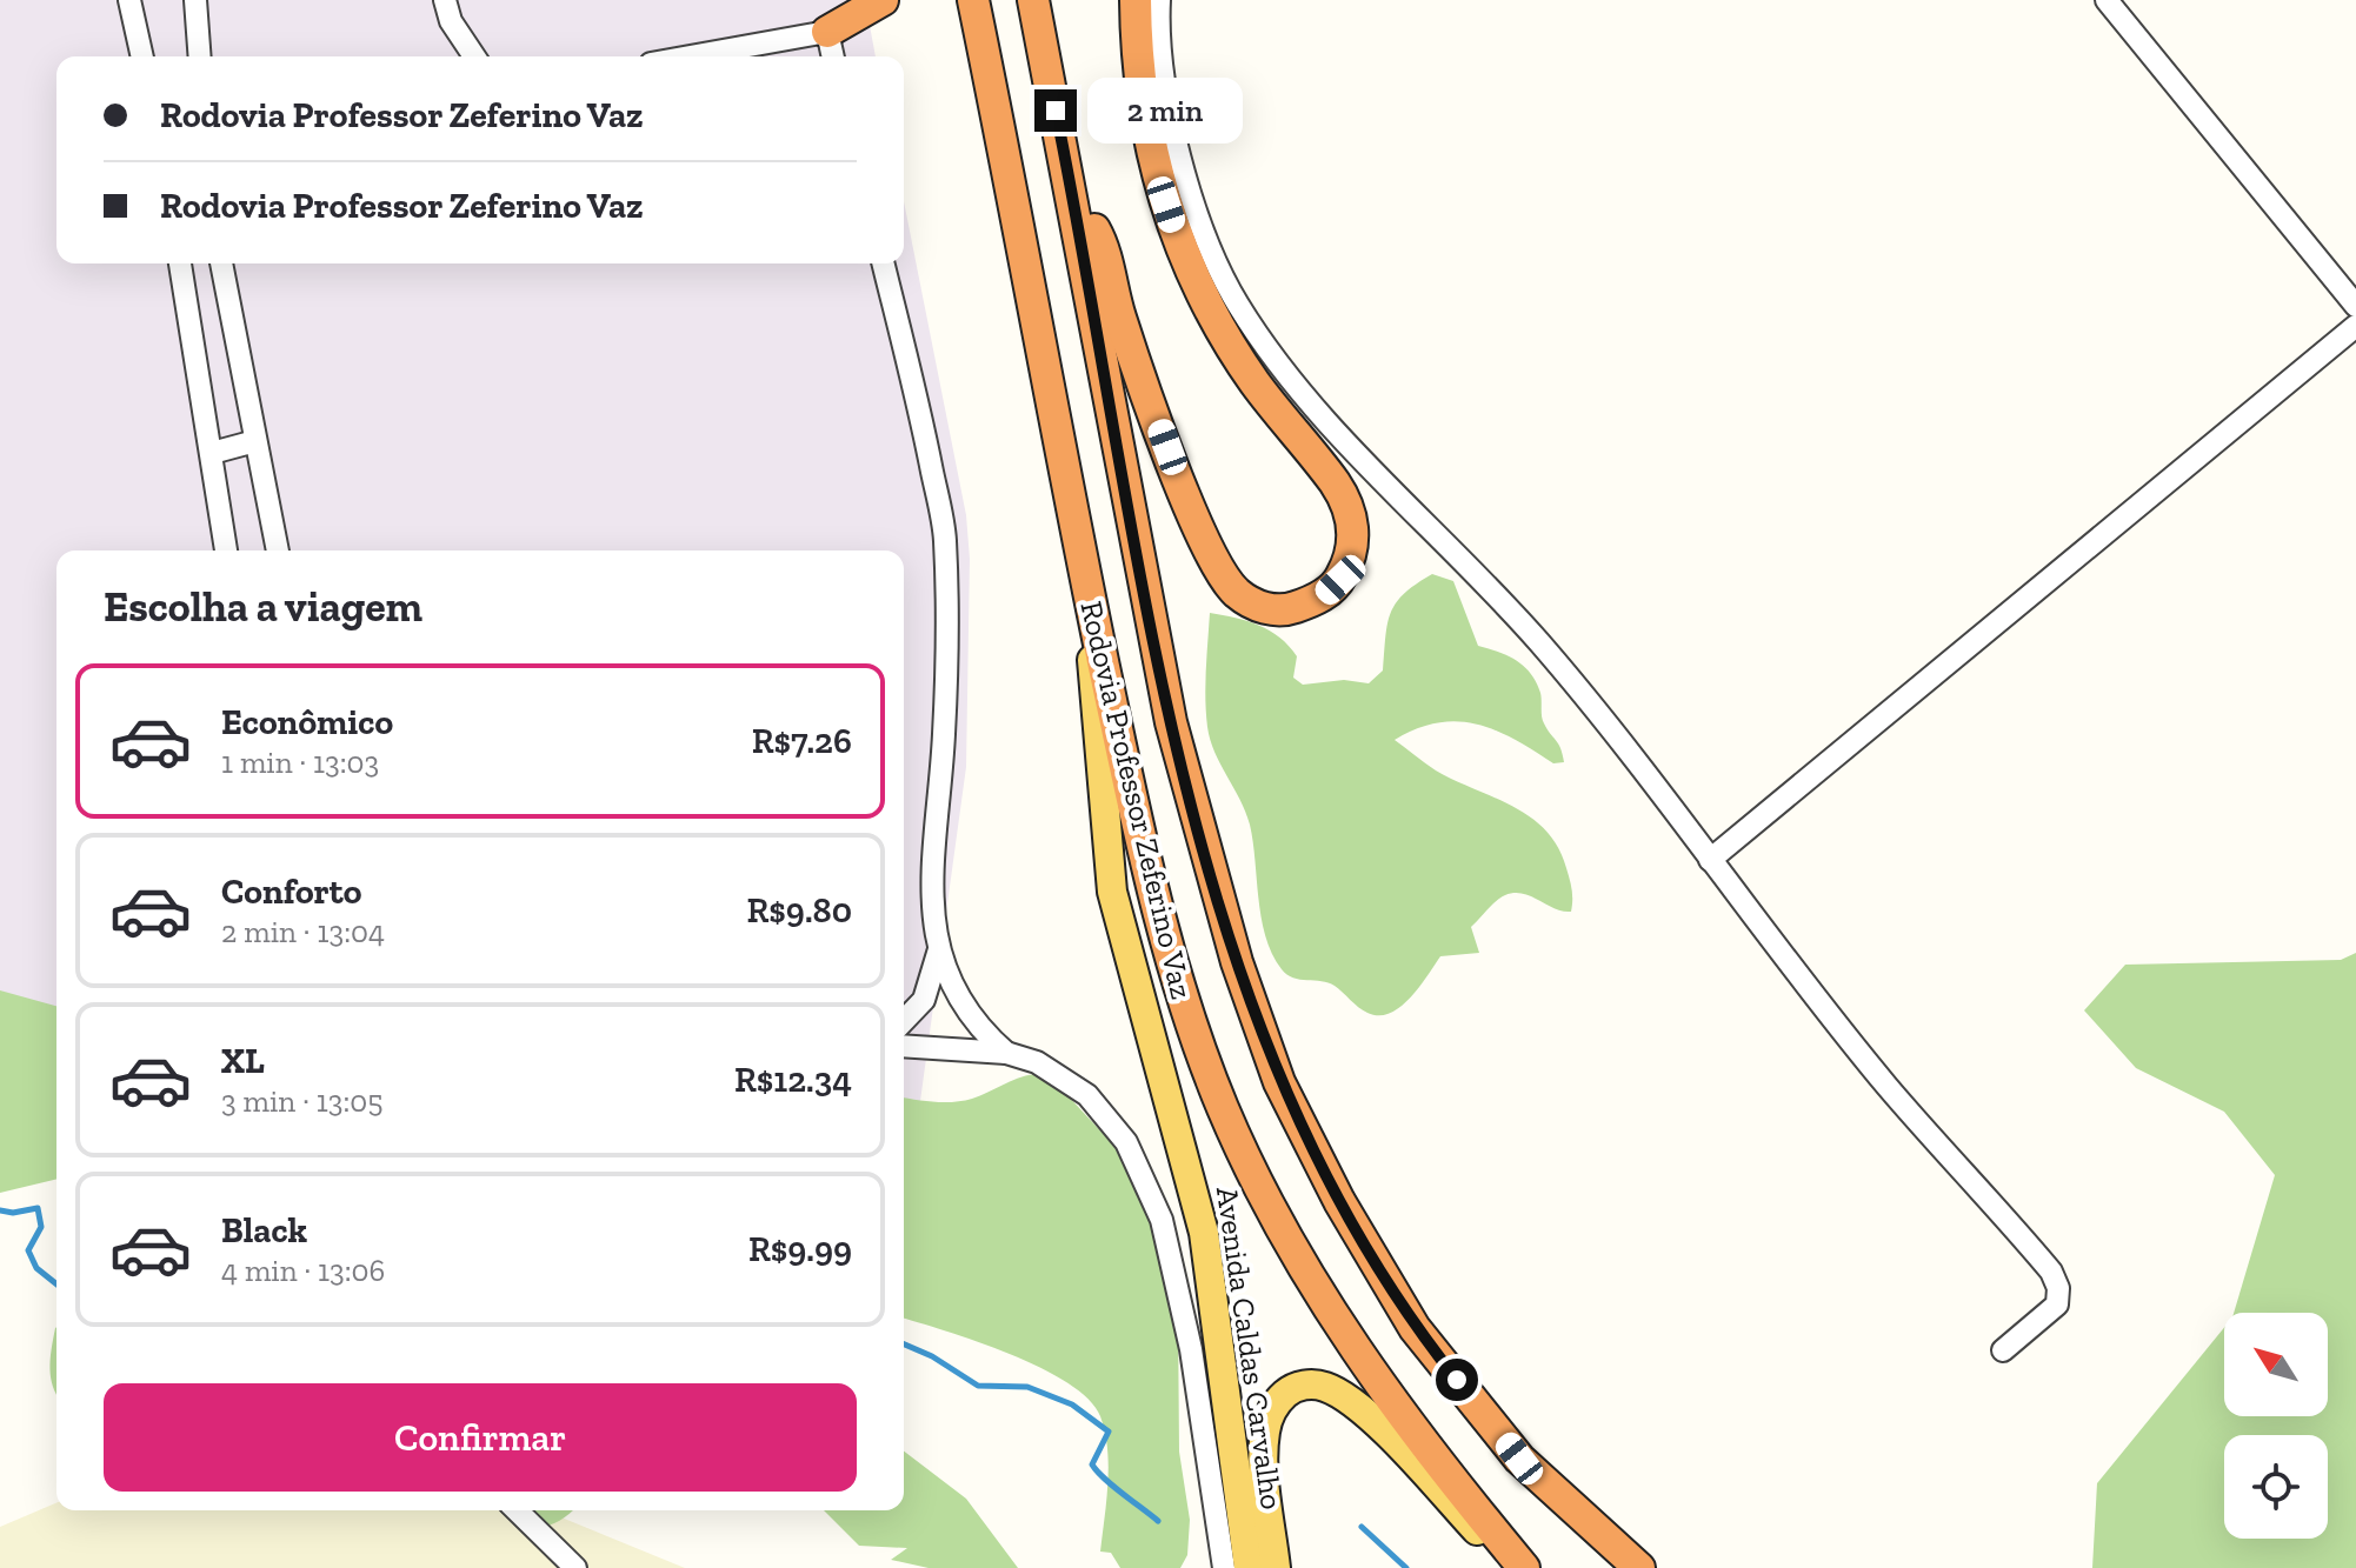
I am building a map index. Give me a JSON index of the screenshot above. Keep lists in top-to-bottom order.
{
  "streets": {
    "highway": ["Rodovia Professor Zeferino Vaz"],
    "main road": ["Avenida Caldas Carvalho"]
  },
  "crossings": [
    ["Rodovia Professor Zeferino Vaz", "Avenida Caldas Carvalho"]
  ],
  "north": "top left",
  "page": {
    "banner": ["Rodovia Professor Zeferino Vaz", "Rodovia Professor Zeferino Vaz"],
    "bubble": "2 min",
    "heading": "Escolha a viagem",
    "list": [
      {
        "name": "Econômico",
        "note": "1 min · 13:03",
        "value": "R$7.26"
      },
      {
        "name": "Conforto",
        "note": "2 min · 13:04",
        "value": "R$9.80"
      },
      {
        "name": "XL",
        "note": "3 min · 13:05",
        "value": "R$12.34"
      },
      {
        "name": "Black",
        "note": "4 min · 13:06",
        "value": "R$9.99"
      }
    ],
    "buttons": "Confirmar"
  }
}
